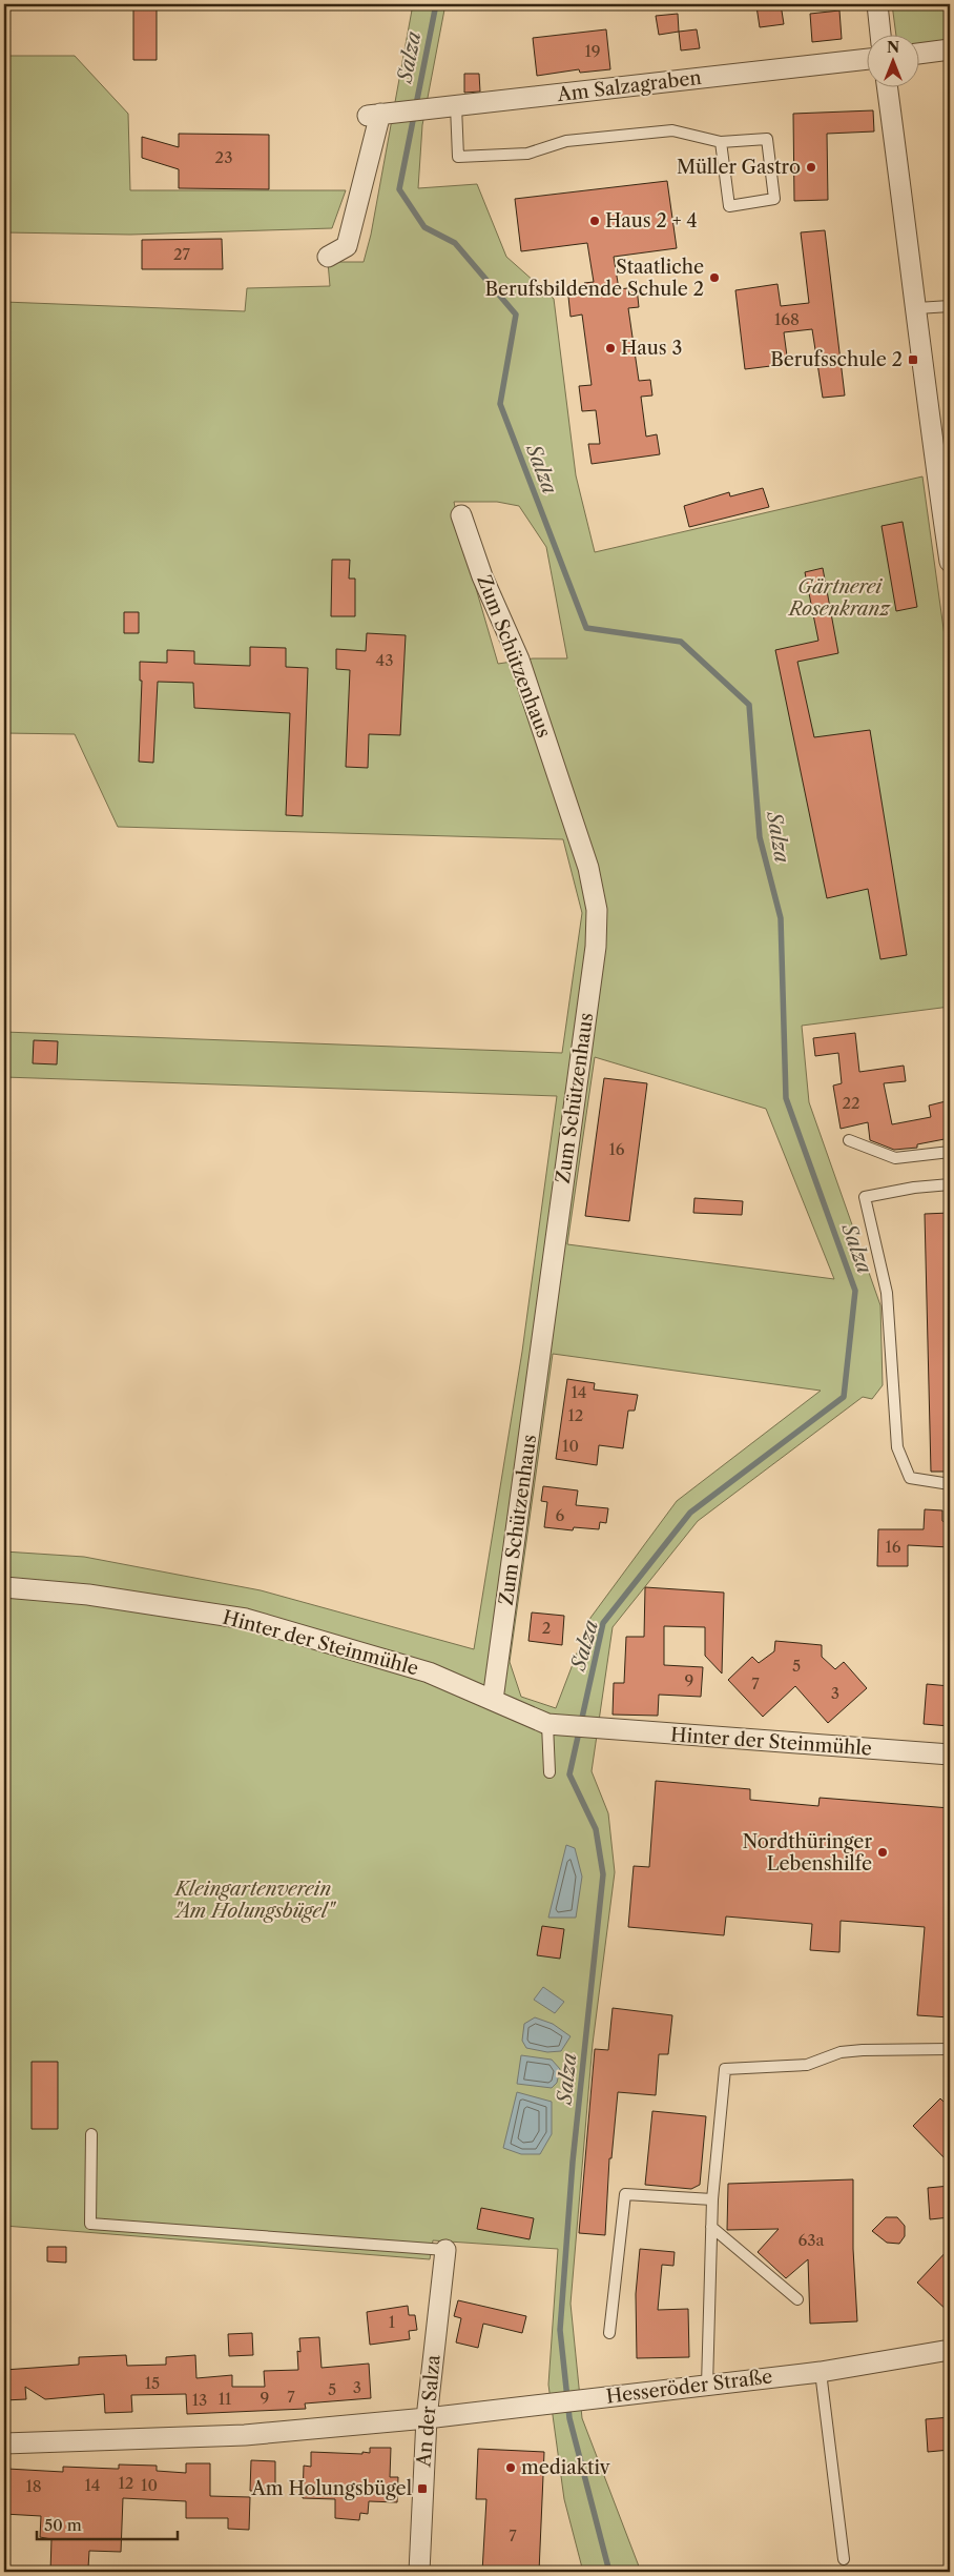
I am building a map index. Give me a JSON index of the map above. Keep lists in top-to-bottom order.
{
  "streets": {
    "street": [
      "Am Salzagraben",
      "Zum Schützenhaus",
      "Hinter der Steinmühle",
      "Hesseröder Straße",
      "An der Salza"
    ]
  },
  "crossings": [
    ["Zum Schützenhaus", "Hinter der Steinmühle"],
    ["Hesseröder Straße", "An der Salza"]
  ],
  "water": ["Salza"],
  "parks": ["Gärtnerei Rosenkranz", "Kleingartenverein \"Am Holungsbügel\""],
  "places": {
    "other": [
      "Müller Gastro",
      "Haus 2 + 4",
      "Staatliche Berufsbildende Schule 2",
      "Haus 3",
      "Nordthüringer Lebenshilfe",
      "mediaktiv"
    ],
    "transit": ["Berufsschule 2", "Am Holungsbügel"]
  },
  "house_numbers": [
    "19",
    "23",
    "27",
    "168",
    "43",
    "22",
    "16",
    "14",
    "12",
    "10",
    "6",
    "16",
    "2",
    "5",
    "9",
    "7",
    "3",
    "63a",
    "1",
    "15",
    "3",
    "5",
    "7",
    "9",
    "11",
    "13",
    "12",
    "14",
    "10",
    "18",
    "7"
  ],
  "scale_bar": "50 m",
  "north": "top"
}
